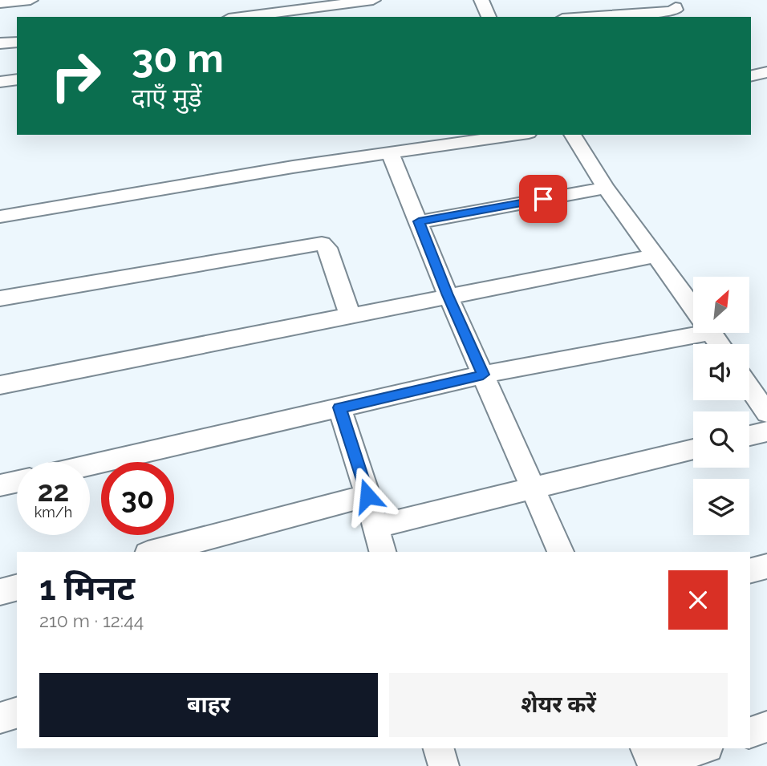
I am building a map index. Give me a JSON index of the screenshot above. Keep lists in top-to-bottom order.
{
  "north": "top right",
  "page": {
    "turn": ["30 m", "दाएँ मुड़ें"],
    "speed": "22 km/h",
    "limit": "30",
    "heading": ["1 मिनट", "210 m · 12:44"],
    "buttons": ["बाहर", "शेयर करें"]
  }
}
